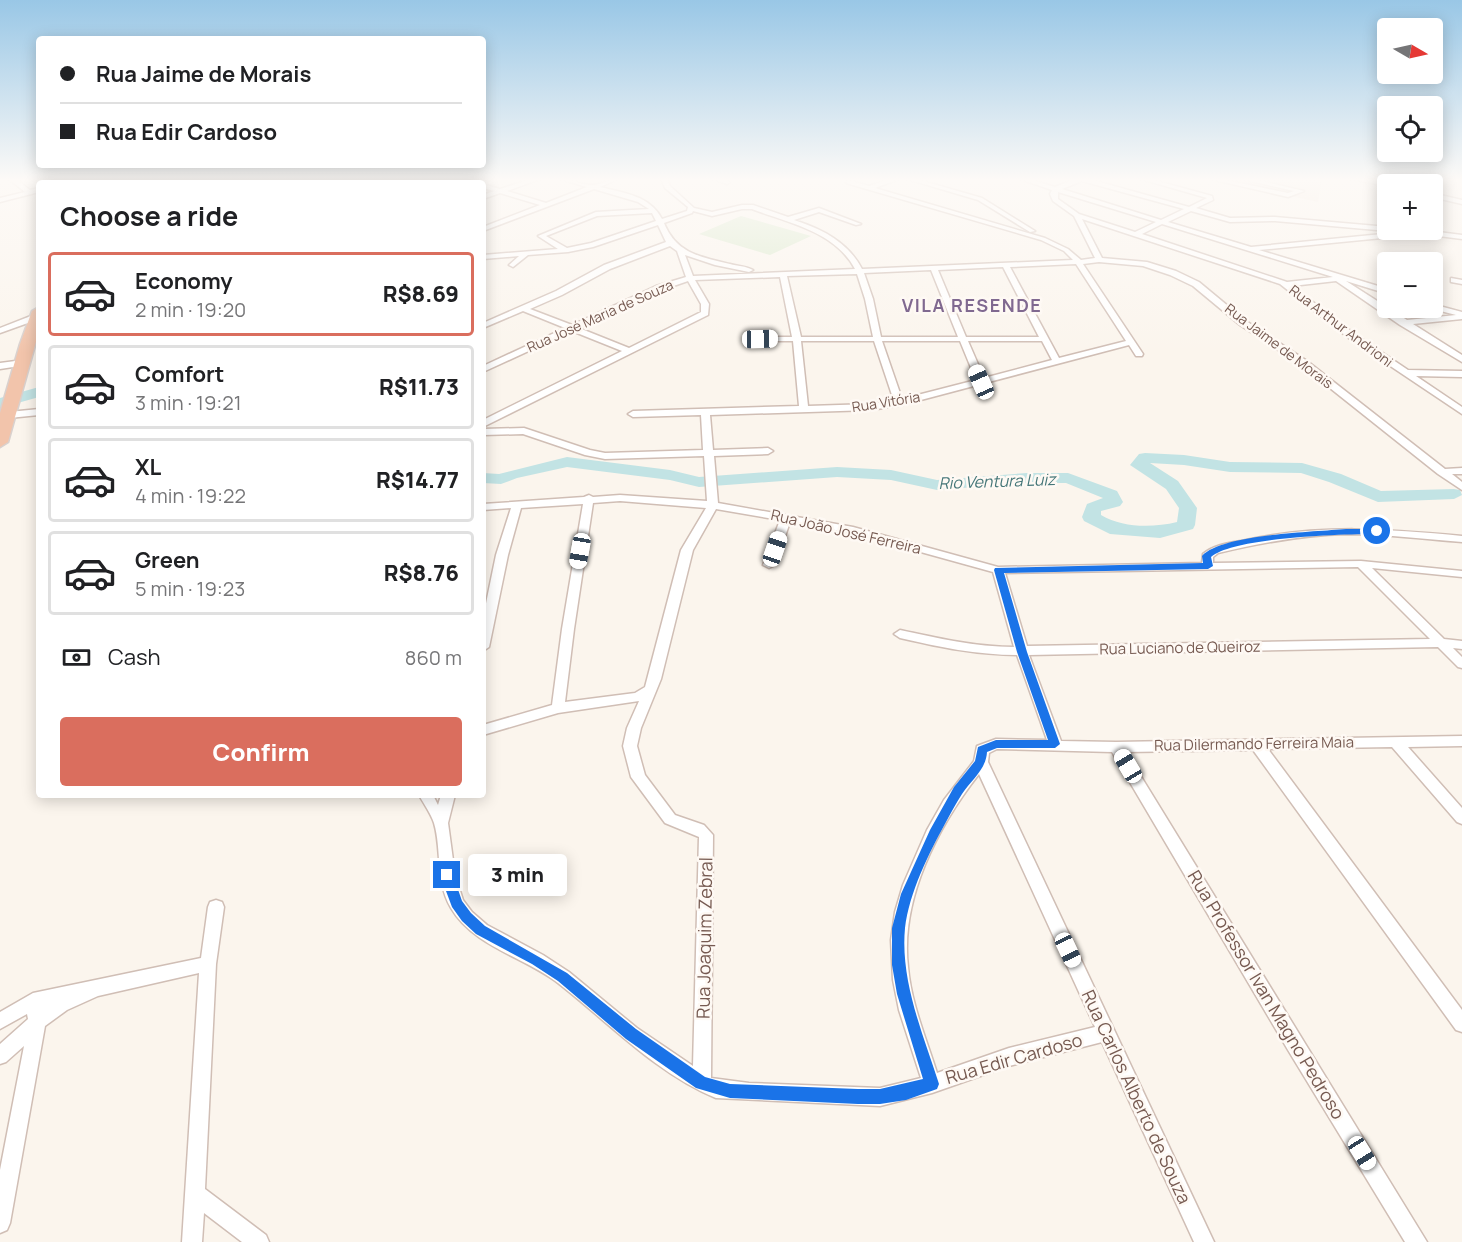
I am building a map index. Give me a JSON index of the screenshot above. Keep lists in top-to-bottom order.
{
  "streets": {
    "street": [
      "Rua José Maria de Souza",
      "Rua Arthur Andrioni",
      "Rua Jaime de Morais",
      "Rua Vitória",
      "Rua João José Ferreira",
      "Rua Luciano de Queiroz",
      "Rua Dilermando Ferreira Maia",
      "Rua Joaquim Zebral",
      "Rua Professor Ivan Magno Pedroso",
      "Rua Edir Cardoso",
      "Rua Carlos Alberto de Souza"
    ]
  },
  "crossings": [
    ["Rua José Maria de Souza", "Rua Jaime de Morais"],
    ["Rua Dilermando Ferreira Maia", "Rua Professor Ivan Magno Pedroso"],
    ["Rua Dilermando Ferreira Maia", "Rua Carlos Alberto de Souza"],
    ["Rua Joaquim Zebral", "Rua Edir Cardoso"],
    ["Rua Edir Cardoso", "Rua Carlos Alberto de Souza"]
  ],
  "districts": ["VILA RESENDE"],
  "water": ["Rio Ventura Luiz"],
  "north": "right",
  "page": {
    "map_buttons": ["+", "−"],
    "banner": ["Rua Jaime de Morais", "Rua Edir Cardoso"],
    "heading": "Choose a ride",
    "list": [
      {
        "name": "Economy",
        "note": "2 min · 19:20",
        "value": "R$8.69"
      },
      {
        "name": "Comfort",
        "note": "3 min · 19:21",
        "value": "R$11.73"
      },
      {
        "name": "XL",
        "note": "4 min · 19:22",
        "value": "R$14.77"
      },
      {
        "name": "Green",
        "note": "5 min · 19:23",
        "value": "R$8.76"
      }
    ],
    "pay": ["Cash", "860 m"],
    "buttons": "Confirm",
    "bubble": "3 min"
  }
}
